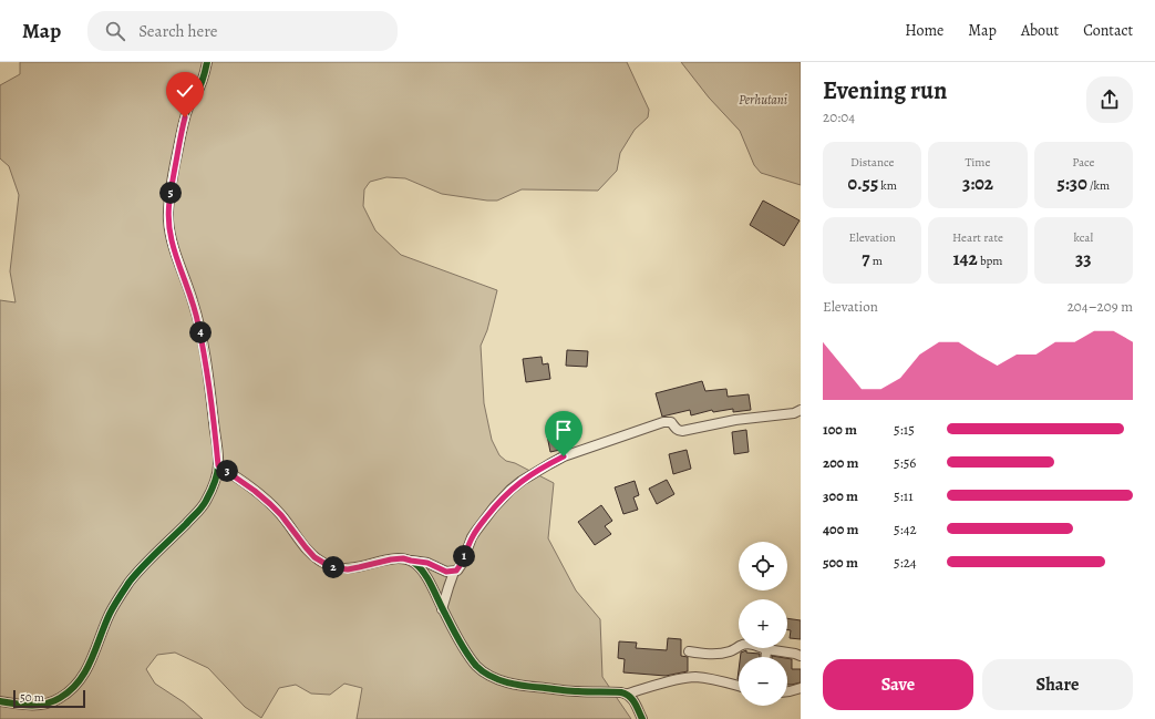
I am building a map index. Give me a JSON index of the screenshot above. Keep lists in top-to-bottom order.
{
  "parks": ["Perhutani"],
  "scale_bar": "50 m",
  "page": {
    "header": "Map",
    "search": "Search here",
    "nav": [
      "Home",
      "Map",
      "About",
      "Contact"
    ],
    "heading": ["Evening run", "20:04"],
    "stats": [
      ["Distance", "0.55 km"],
      ["Time", "3:02"],
      ["Pace", "5:30 /km"],
      ["Elevation", "7 m"],
      ["Heart rate", "142 bpm"],
      ["kcal", "33"]
    ],
    "pins": [
      "5",
      "4",
      "3",
      "1",
      "2"
    ],
    "chart": ["Elevation", "204–209 m"],
    "list": [
      {
        "name": "100 m",
        "note": "5:15"
      },
      {
        "name": "200 m",
        "note": "5:56"
      },
      {
        "name": "300 m",
        "note": "5:11"
      },
      {
        "name": "400 m",
        "note": "5:42"
      },
      {
        "name": "500 m",
        "note": "5:24"
      }
    ],
    "map_buttons": ["+", "−"],
    "buttons": ["Save", "Share"],
    "scale": "50 m"
  }
}
